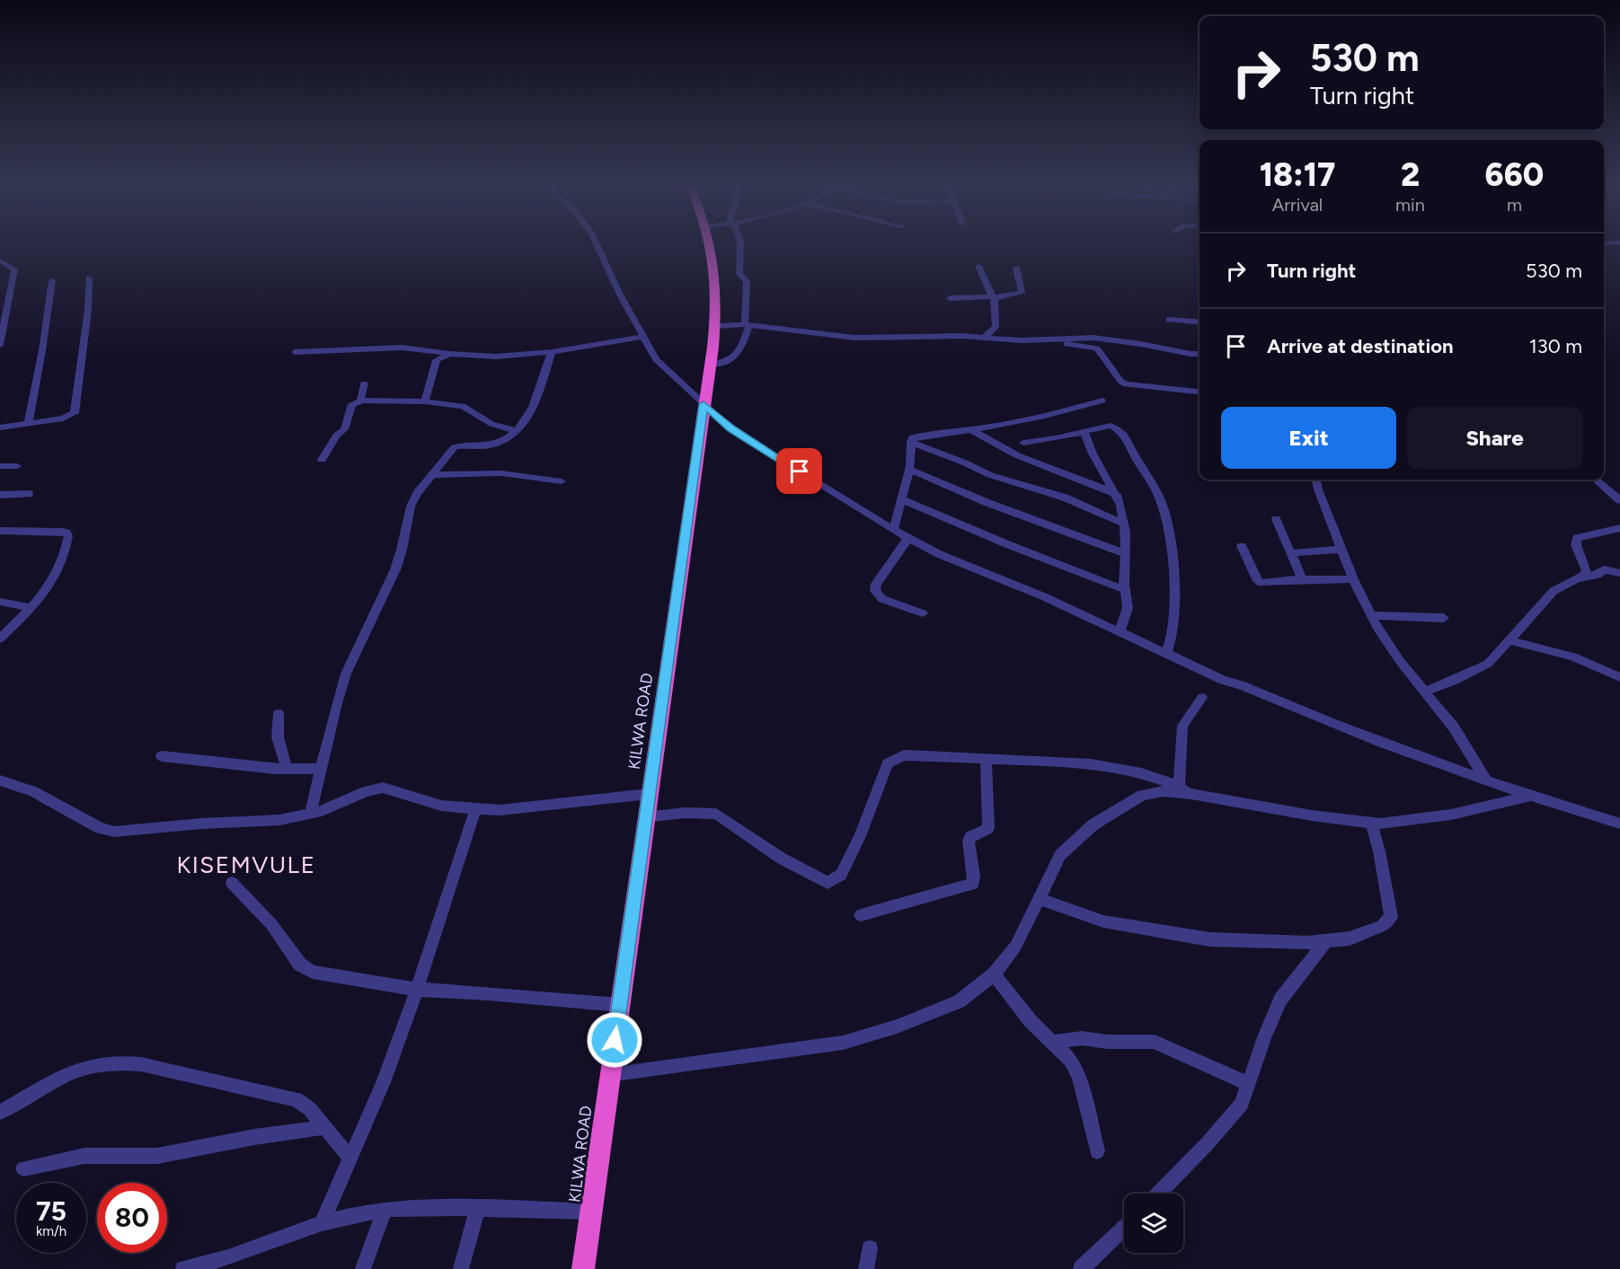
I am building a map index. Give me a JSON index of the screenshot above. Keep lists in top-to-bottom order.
{
  "streets": {
    "highway": ["KILWA ROAD"]
  },
  "districts": ["KISEMVULE"],
  "page": {
    "turn": ["530 m", "Turn right"],
    "eta": [
      "18:17",
      "Arrival",
      "2",
      "min",
      "660",
      "m"
    ],
    "list": [
      {
        "name": "Turn right",
        "value": "530 m"
      },
      {
        "name": "Arrive at destination",
        "value": "130 m"
      }
    ],
    "buttons": ["Exit", "Share"],
    "speed": "75 km/h",
    "limit": "80"
  }
}
